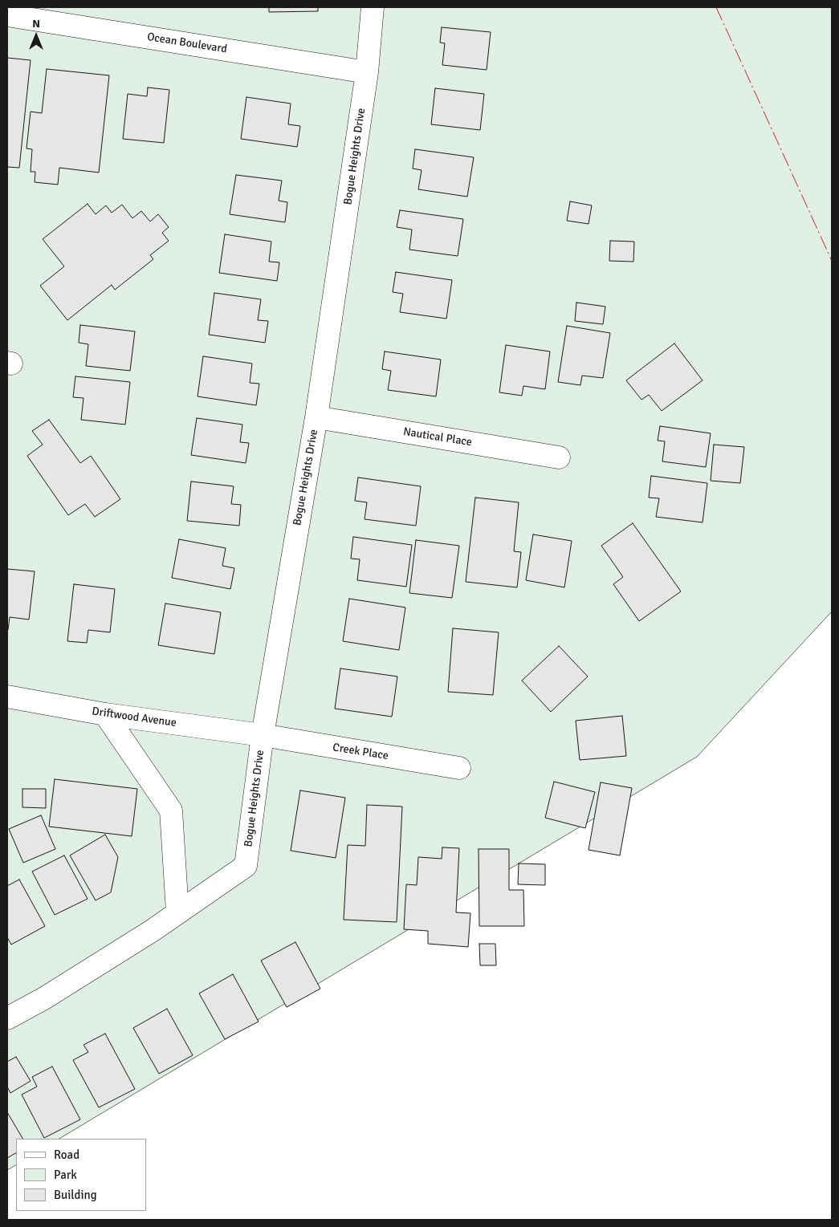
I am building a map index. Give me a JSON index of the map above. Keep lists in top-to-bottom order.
{
  "streets": {
    "street": [
      "Ocean Boulevard",
      "Bogue Heights Drive",
      "Nautical Place",
      "Driftwood Avenue",
      "Creek Place"
    ]
  },
  "crossings": [
    ["Ocean Boulevard", "Bogue Heights Drive"],
    ["Bogue Heights Drive", "Nautical Place"],
    ["Bogue Heights Drive", "Driftwood Avenue"],
    ["Bogue Heights Drive", "Creek Place"],
    ["Driftwood Avenue", "Creek Place"]
  ],
  "legend": ["Road", "Park", "Building"],
  "north": "top"
}
